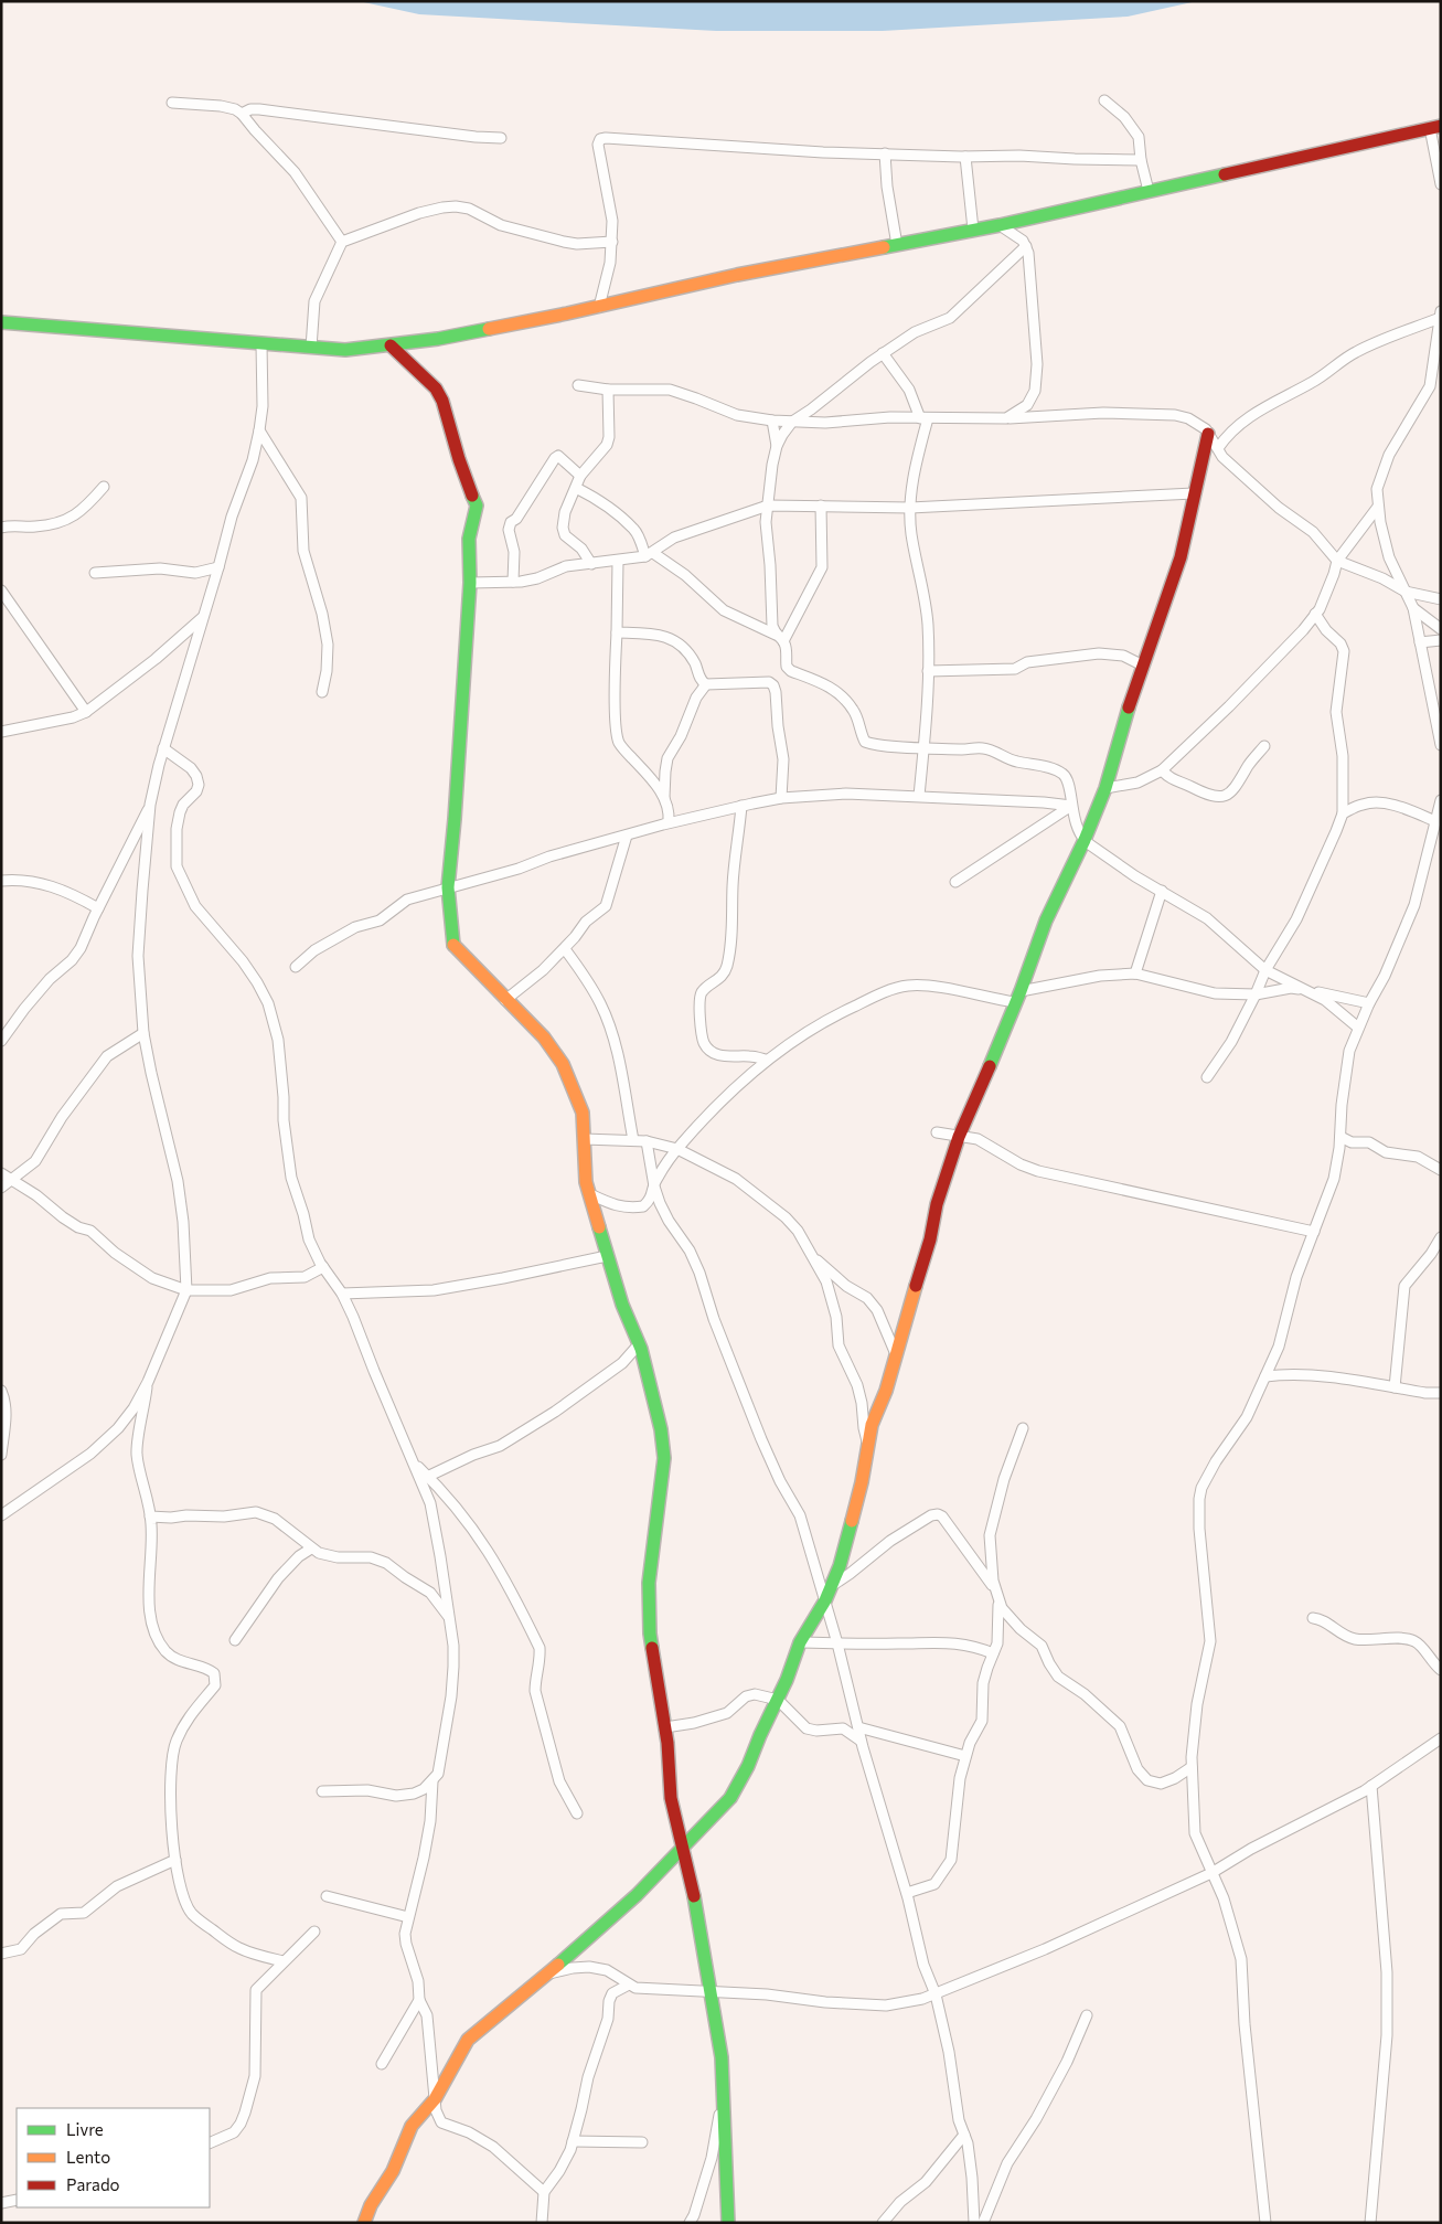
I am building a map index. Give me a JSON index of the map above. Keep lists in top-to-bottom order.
{
  "legend": ["Livre", "Lento", "Parado"]
}
